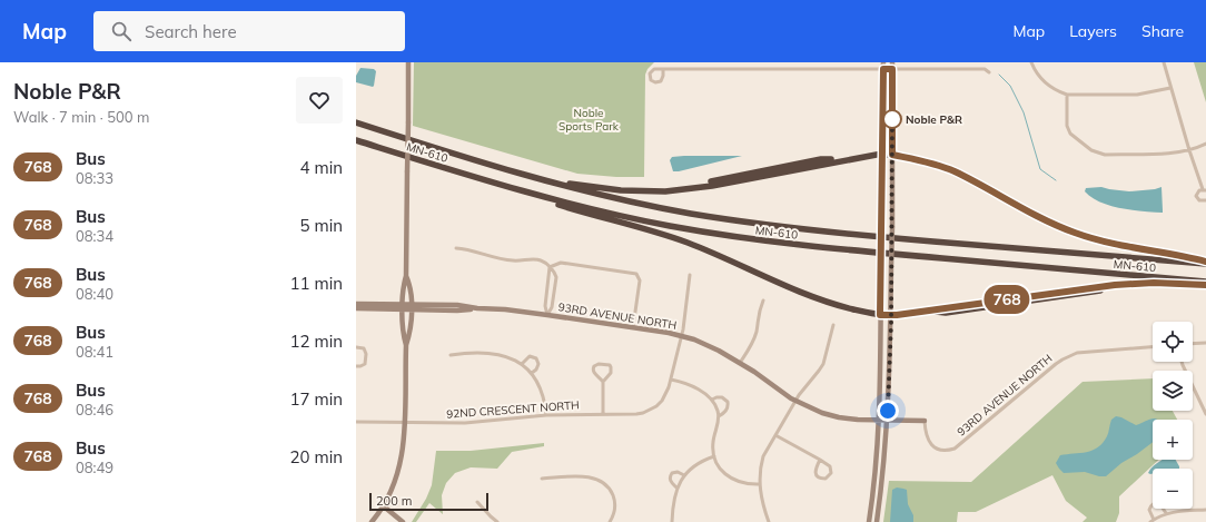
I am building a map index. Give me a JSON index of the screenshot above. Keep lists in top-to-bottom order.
{
  "streets": {
    "highway": ["MN-610"],
    "street": ["93RD AVENUE NORTH", "92ND CRESCENT NORTH"]
  },
  "parks": ["Noble Sports Park"],
  "places": ["Noble P&R"],
  "lines": ["bus line 768"],
  "scale_bar": "200 m",
  "page": {
    "header": "Map",
    "search": "Search here",
    "nav": ["Map", "Layers", "Share"],
    "heading": ["Noble P&R", "Walk · 7 min · 500 m"],
    "on_map": "768",
    "list": [
      {
        "mark": "768",
        "name": "Bus",
        "note": "08:33",
        "value": "4 min"
      },
      {
        "mark": "768",
        "name": "Bus",
        "note": "08:34",
        "value": "5 min"
      },
      {
        "mark": "768",
        "name": "Bus",
        "note": "08:40",
        "value": "11 min"
      },
      {
        "mark": "768",
        "name": "Bus",
        "note": "08:41",
        "value": "12 min"
      },
      {
        "mark": "768",
        "name": "Bus",
        "note": "08:46",
        "value": "17 min"
      },
      {
        "mark": "768",
        "name": "Bus",
        "note": "08:49",
        "value": "20 min"
      }
    ],
    "map_buttons": ["+", "−"],
    "scale": "200 m"
  }
}
